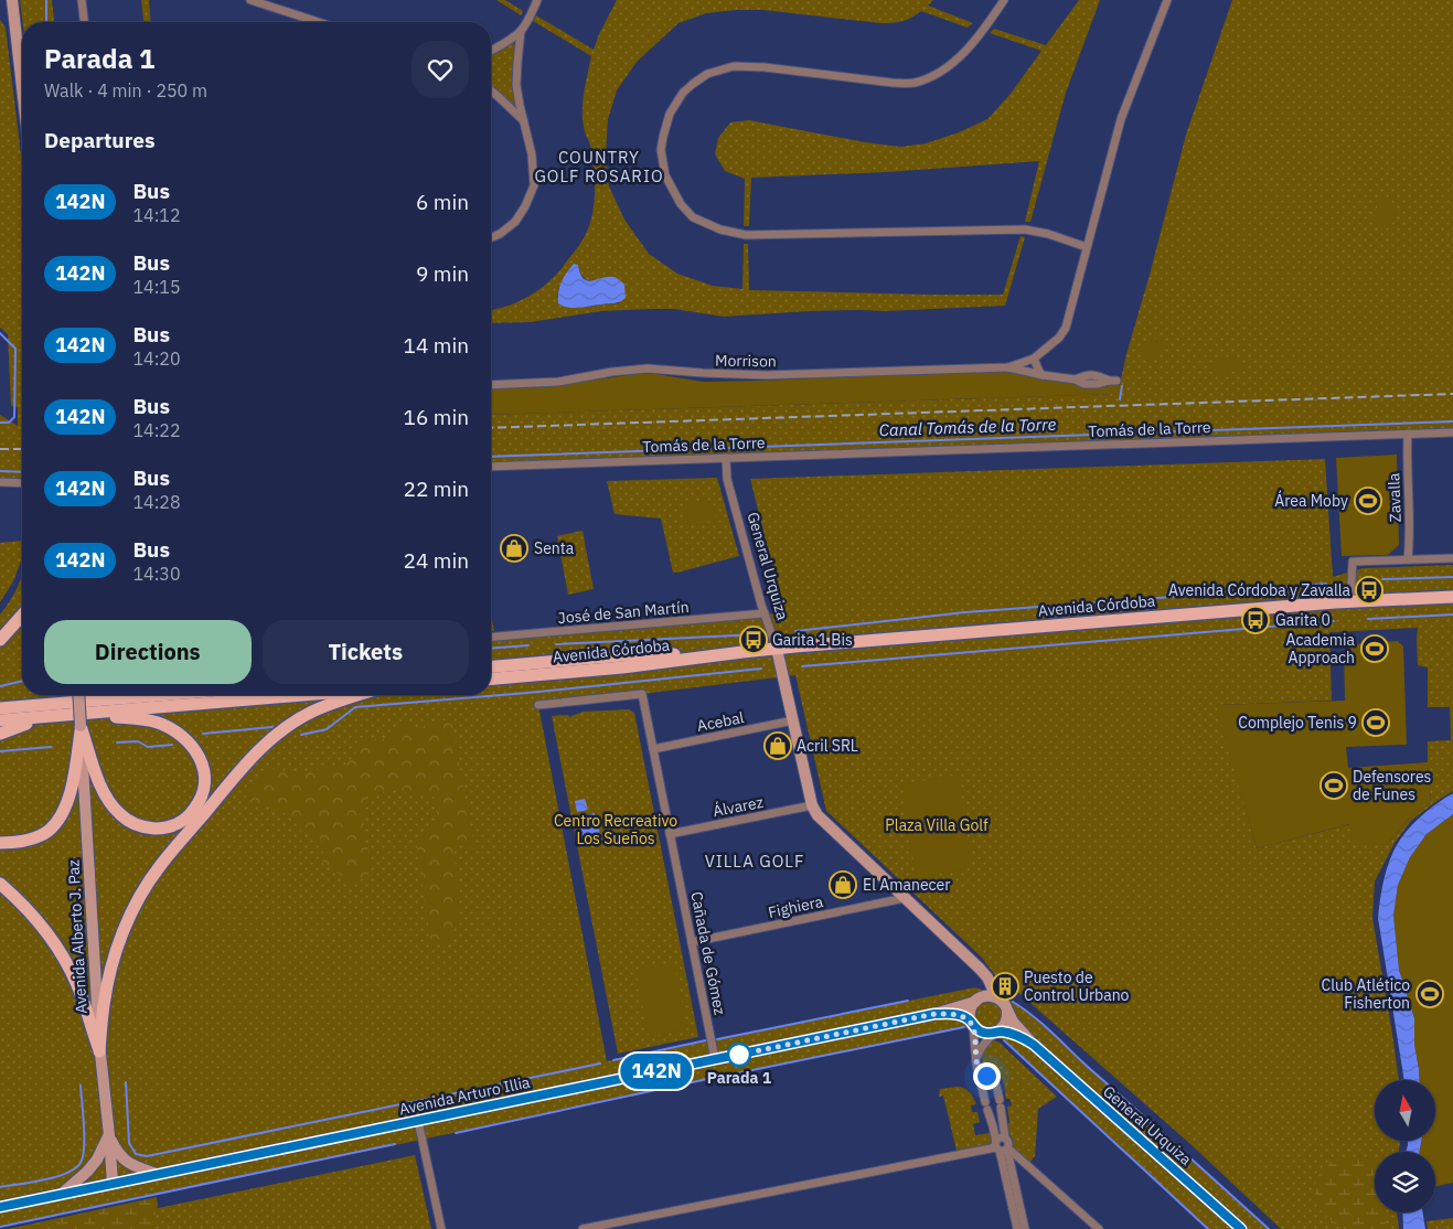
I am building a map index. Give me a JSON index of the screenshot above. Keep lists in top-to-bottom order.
{
  "streets": {
    "main road": [
      "General Urquiza",
      "Avenida Córdoba",
      "Avenida Alberto J. Paz",
      "Avenida Arturo Illia"
    ],
    "street": [
      "Morrison",
      "Tomás de la Torre",
      "Zavalla",
      "José de San Martín",
      "Acebal",
      "Álvarez",
      "Fighiera",
      "Cañada de Gómez"
    ]
  },
  "crossings": [
    ["Tomás de la Torre", "Zavalla"],
    ["Tomás de la Torre", "General Urquiza"],
    ["General Urquiza", "Avenida Córdoba"],
    ["General Urquiza", "José de San Martín"],
    ["General Urquiza", "Acebal"],
    ["General Urquiza", "Álvarez"],
    ["General Urquiza", "Fighiera"],
    ["General Urquiza", "Avenida Arturo Illia"],
    ["Acebal", "Cañada de Gómez"],
    ["Álvarez", "Cañada de Gómez"],
    ["Fighiera", "Cañada de Gómez"],
    ["Avenida Alberto J. Paz", "Avenida Arturo Illia"],
    ["Cañada de Gómez", "Avenida Arturo Illia"]
  ],
  "districts": ["COUNTRY GOLF ROSARIO", "VILLA GOLF"],
  "water": ["Canal Tomás de la Torre"],
  "parks": ["Centro Recreativo Los Sueños", "Plaza Villa Golf"],
  "places": {
    "sports": [
      "Área Moby",
      "Academia Approach",
      "Complejo Tenis 9",
      "Defensores de Funes",
      "Club Atlético Fisherton"
    ],
    "shop": ["Senta", "Acril SRL", "El Amanecer"],
    "bus stop": ["Avenida Córdoba y Zavalla", "Garita 0", "Garita 1 Bis"],
    "building": ["Puesto de Control Urbano"],
    "other": ["Parada 1"]
  },
  "lines": ["bus line 142N"],
  "north": "top",
  "page": {
    "on_map": "142N",
    "heading": [
      ["Parada 1", "Walk · 4 min · 250 m"],
      "Departures"
    ],
    "list": [
      {
        "mark": "142N",
        "name": "Bus",
        "note": "14:12",
        "value": "6 min"
      },
      {
        "mark": "142N",
        "name": "Bus",
        "note": "14:15",
        "value": "9 min"
      },
      {
        "mark": "142N",
        "name": "Bus",
        "note": "14:20",
        "value": "14 min"
      },
      {
        "mark": "142N",
        "name": "Bus",
        "note": "14:22",
        "value": "16 min"
      },
      {
        "mark": "142N",
        "name": "Bus",
        "note": "14:28",
        "value": "22 min"
      },
      {
        "mark": "142N",
        "name": "Bus",
        "note": "14:30",
        "value": "24 min"
      }
    ],
    "buttons": ["Directions", "Tickets"]
  }
}
